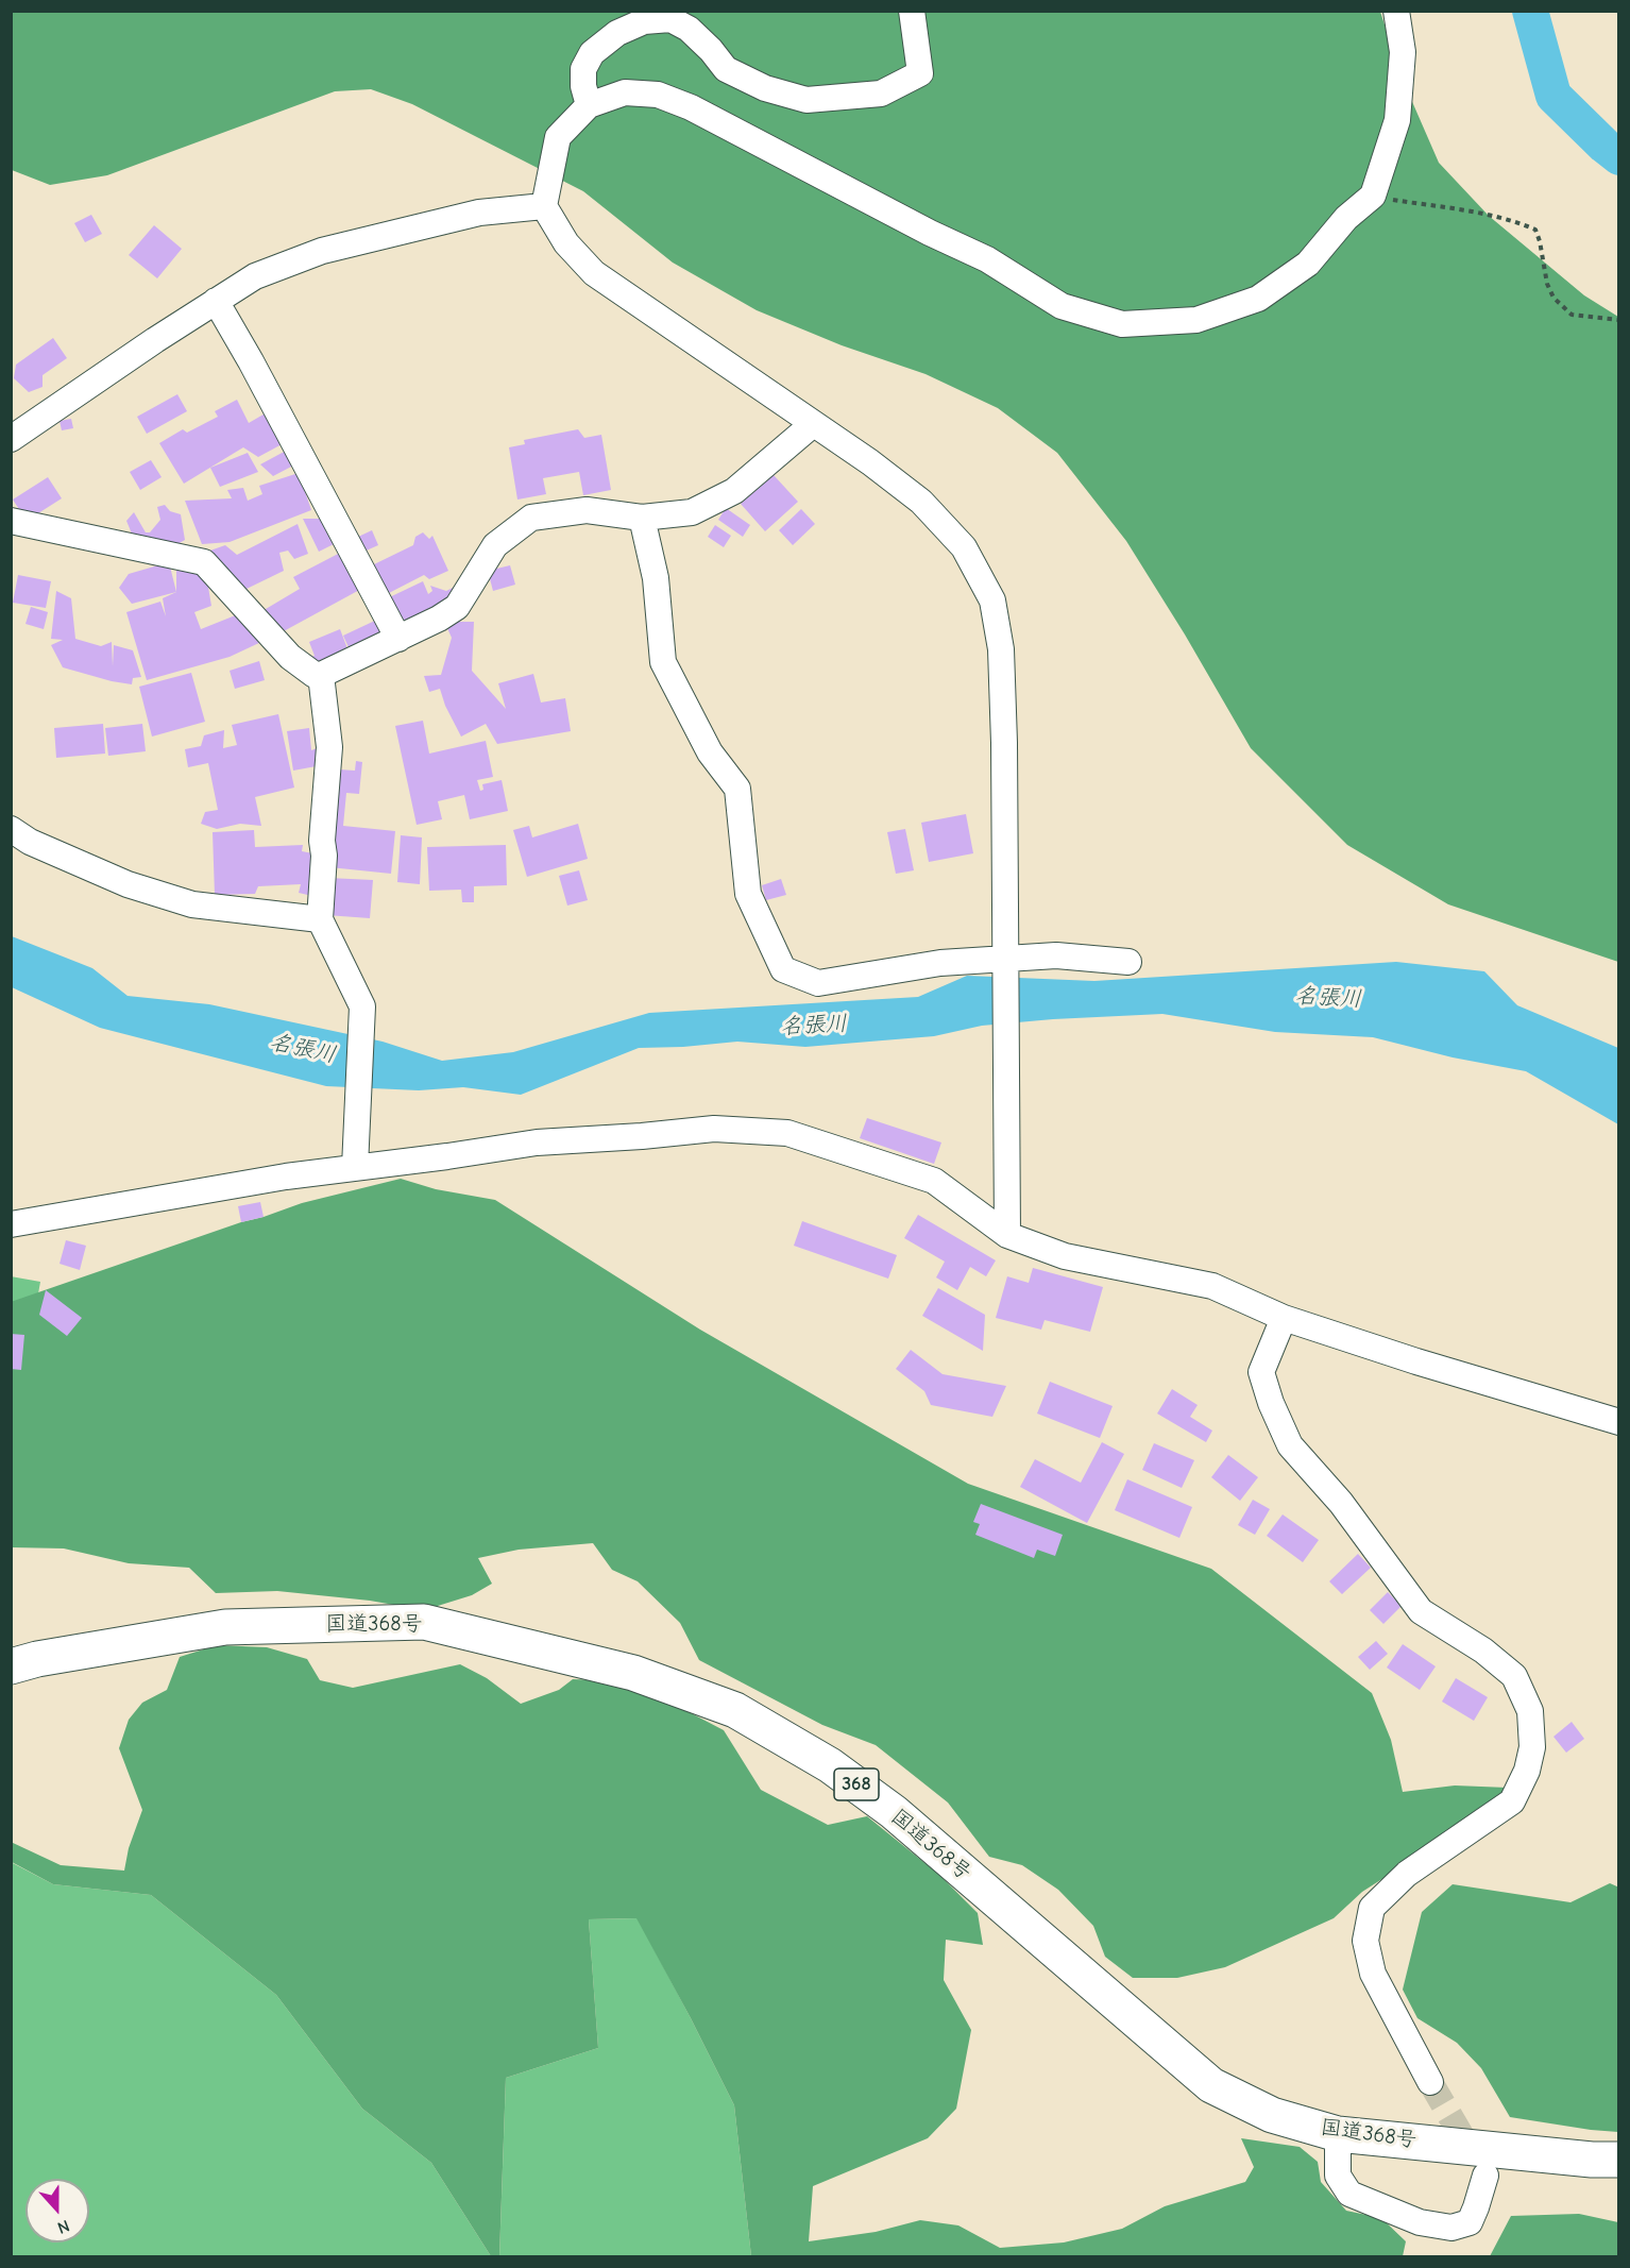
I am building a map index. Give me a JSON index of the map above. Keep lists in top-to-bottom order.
{
  "streets": {
    "highway": ["国道368号", "368"]
  },
  "water": ["名張川"],
  "north": "bottom"
}
